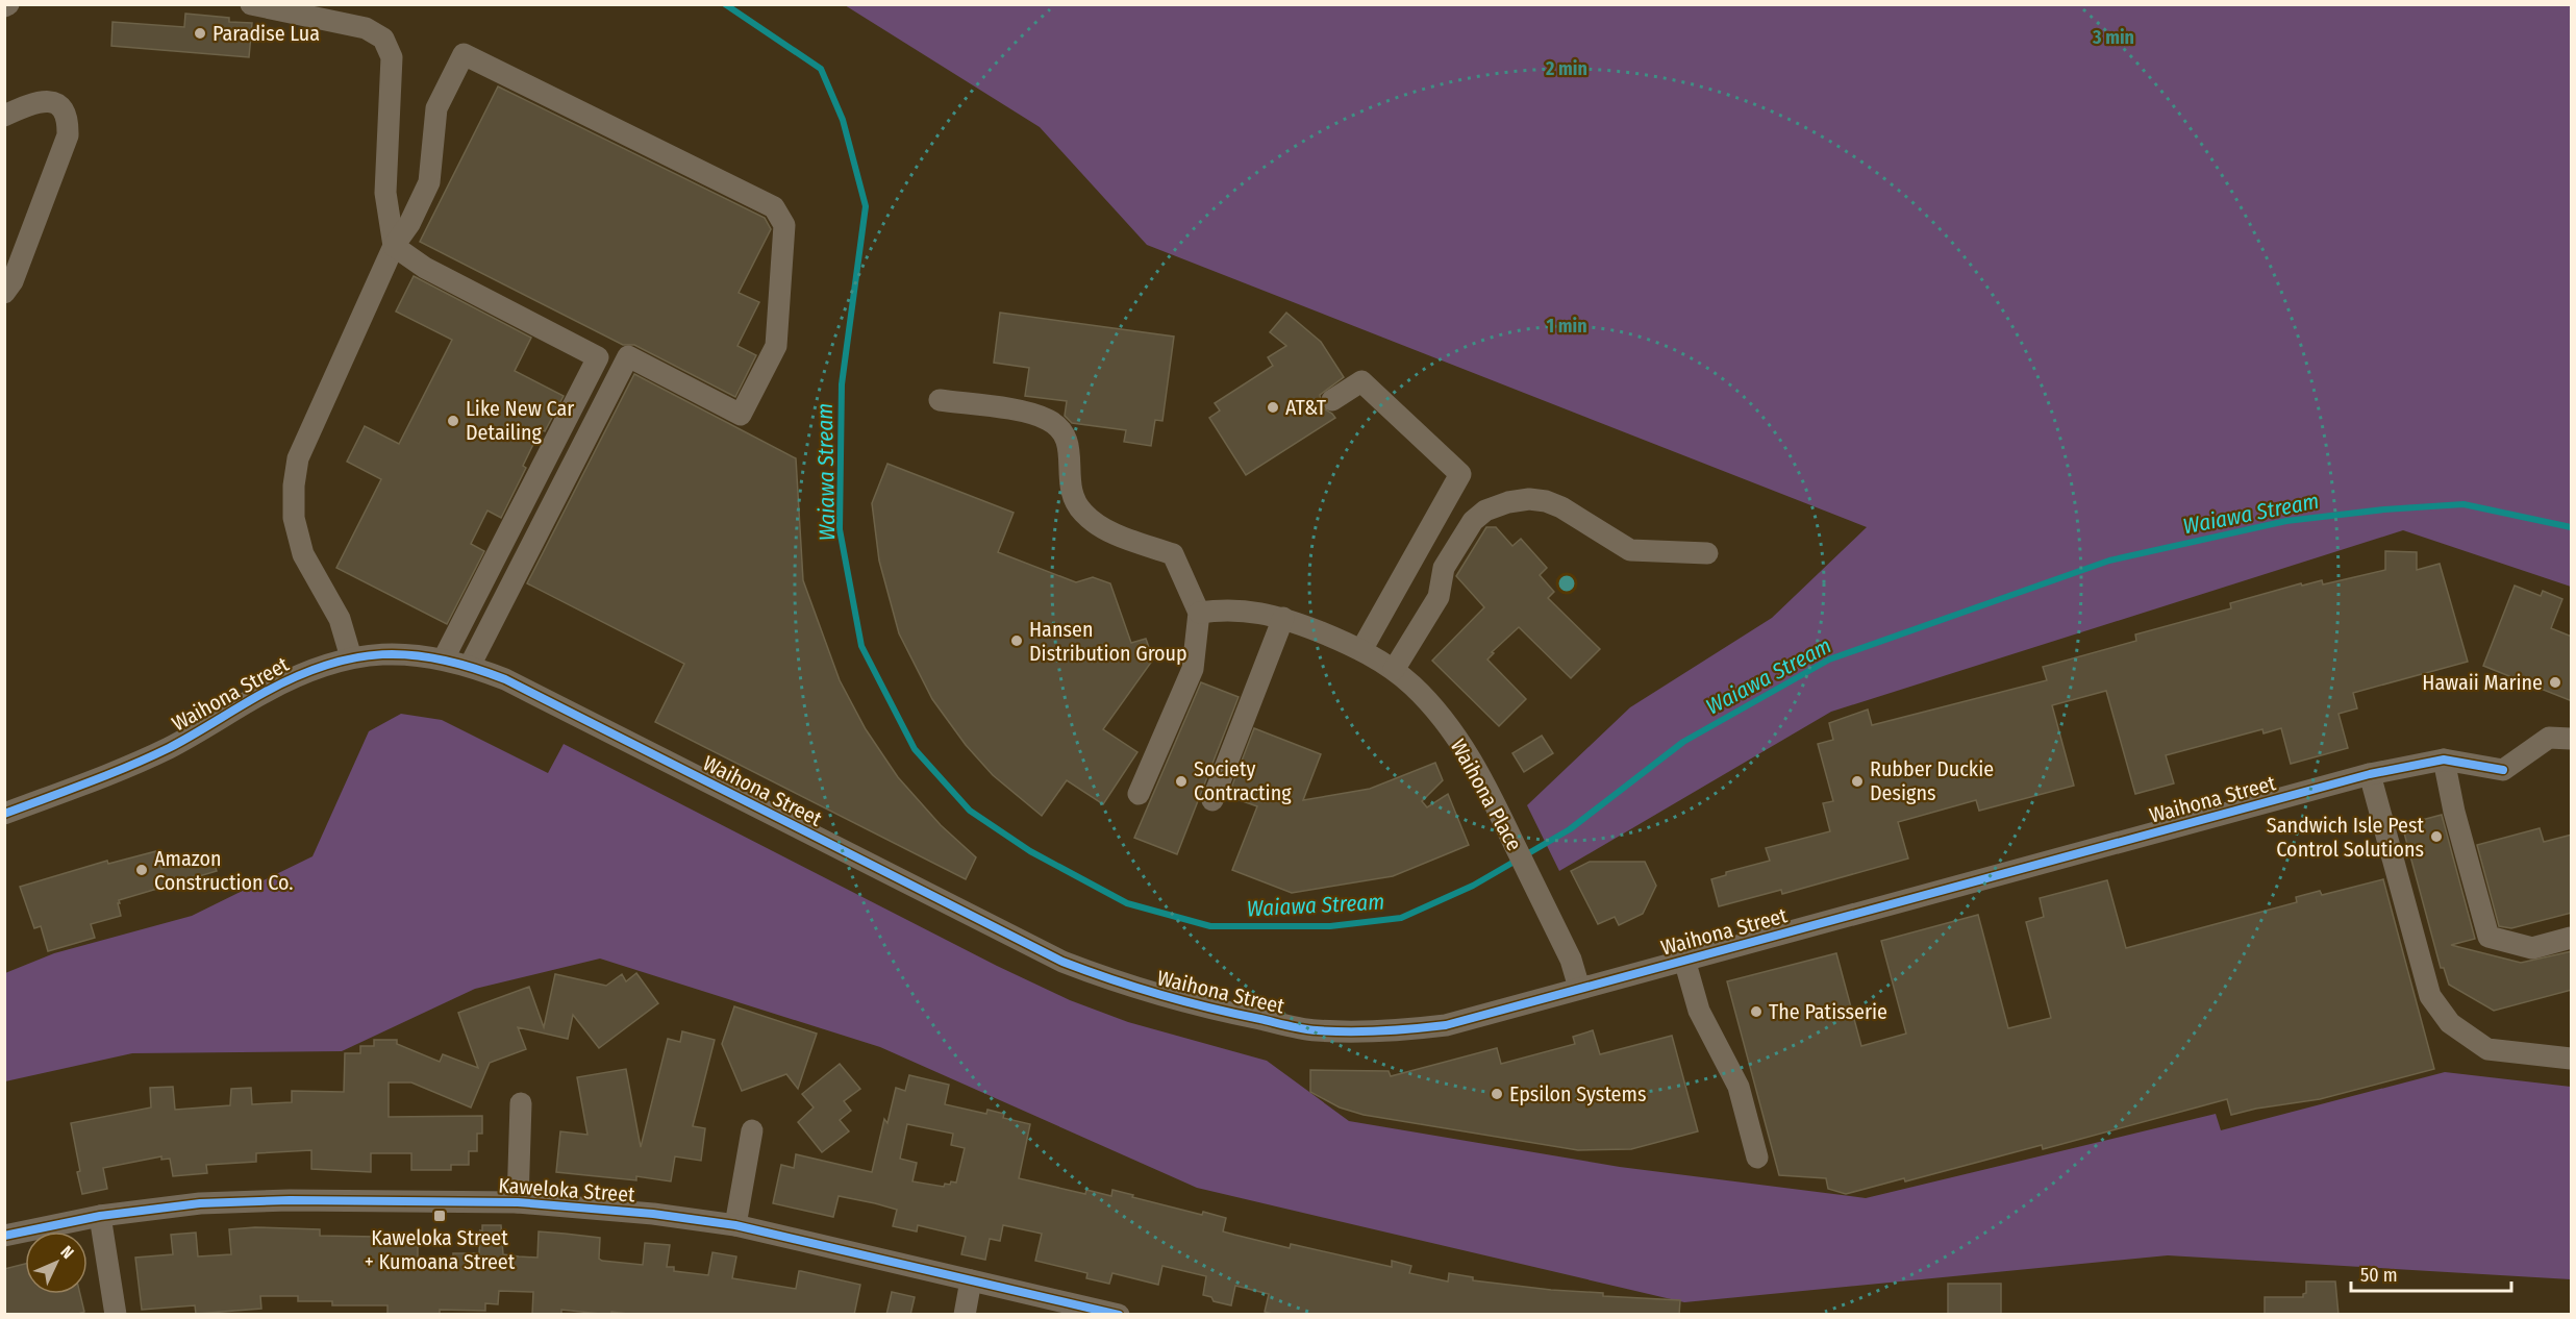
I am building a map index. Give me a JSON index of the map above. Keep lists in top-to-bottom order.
{
  "streets": {
    "street": ["Waihona Street", "Waihona Place", "Kaweloka Street"]
  },
  "crossings": [
    ["Waihona Street", "Waihona Place"]
  ],
  "water": ["Waiawa Stream"],
  "places": {
    "other": [
      "Paradise Lua",
      "AT&T",
      "Like New Car Detailing",
      "Hansen Distribution Group",
      "Hawaii Marine",
      "Society Contracting",
      "Rubber Duckie Designs",
      "Sandwich Isle Pest Control Solutions",
      "Amazon Construction Co.",
      "The Patisserie",
      "Epsilon Systems"
    ],
    "transit": ["Kaweloka Street + Kumoana Street"]
  },
  "scale_bar": "50 m",
  "north": "top right",
  "rings": ["3 min", "2 min", "1 min"]
}
